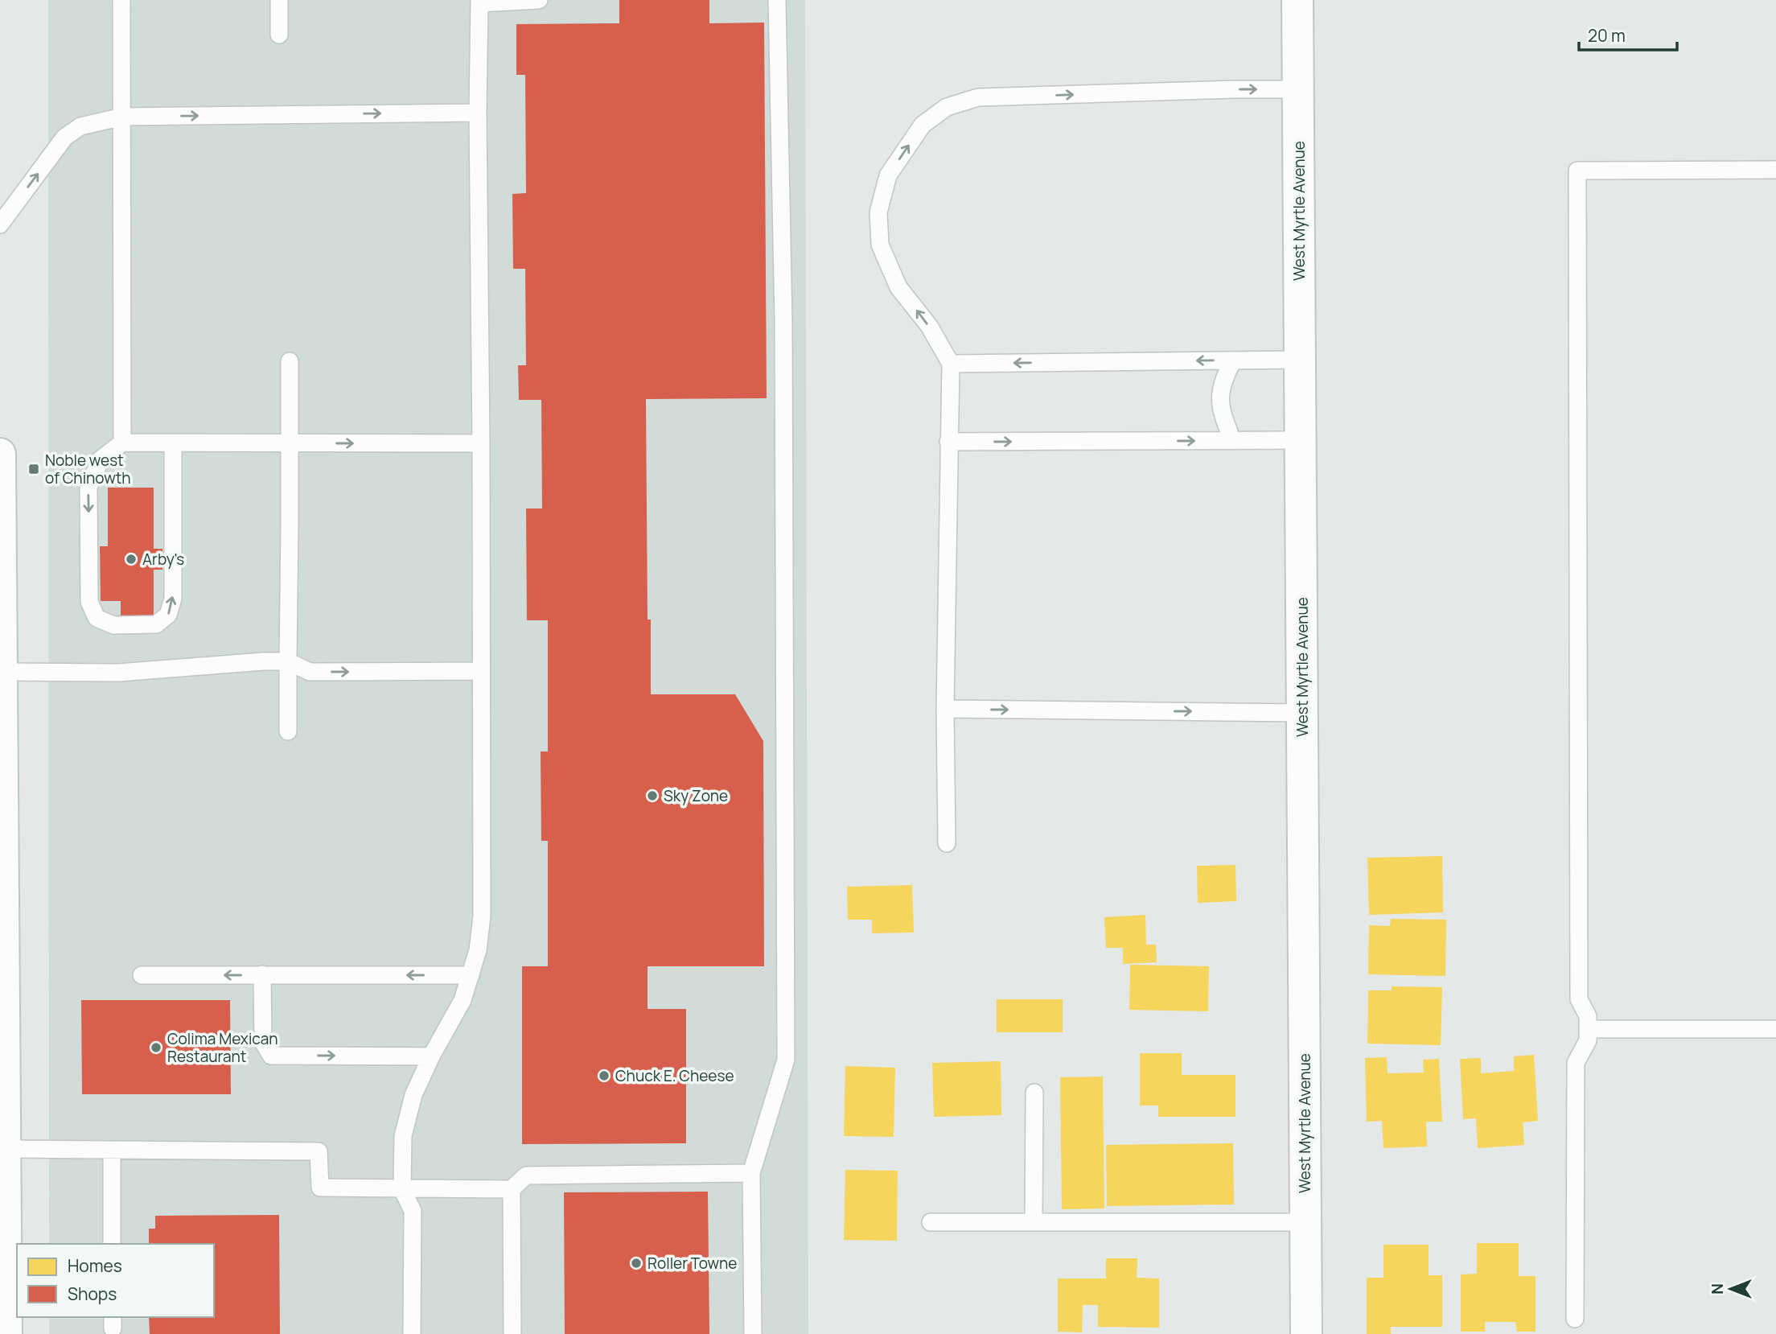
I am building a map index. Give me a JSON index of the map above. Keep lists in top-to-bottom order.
{
  "streets": {
    "street": ["West Myrtle Avenue"]
  },
  "places": {
    "transit": ["Noble west of Chinowth"],
    "other": [
      "Arby's",
      "Sky Zone",
      "Colima Mexican Restaurant",
      "Chuck E. Cheese",
      "Roller Towne"
    ]
  },
  "legend": ["Homes", "Shops"],
  "scale_bar": "20 m",
  "north": "left"
}
